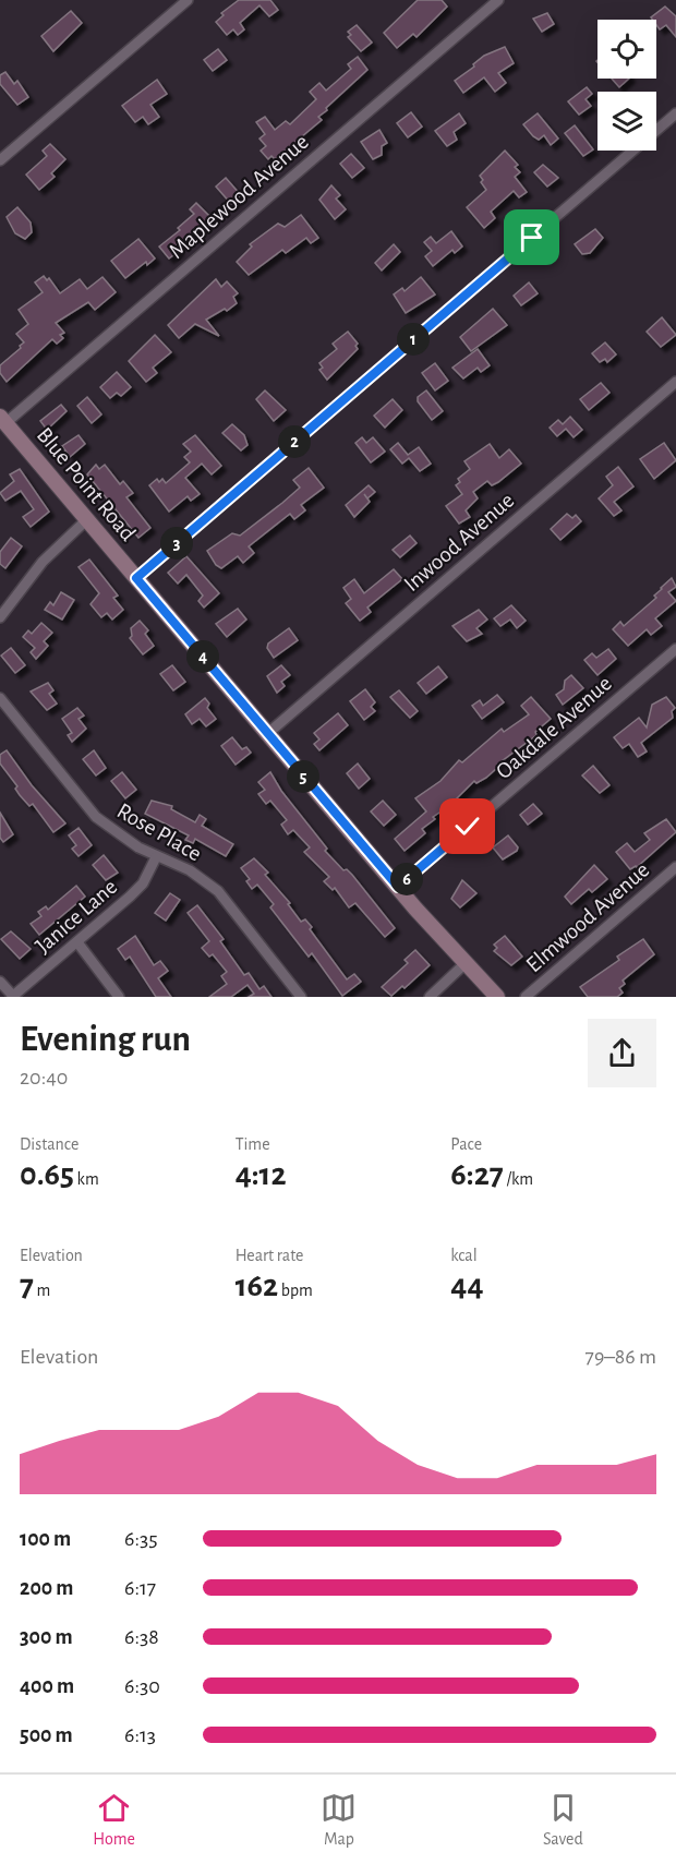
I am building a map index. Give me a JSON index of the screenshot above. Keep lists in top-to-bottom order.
{
  "streets": {
    "street": [
      "Maplewood Avenue",
      "Blue Point Road",
      "Inwood Avenue",
      "Oakdale Avenue",
      "Rose Place",
      "Janice Lane",
      "Elmwood Avenue"
    ]
  },
  "crossings": [
    ["Maplewood Avenue", "Blue Point Road"],
    ["Blue Point Road", "Inwood Avenue"],
    ["Blue Point Road", "Oakdale Avenue"],
    ["Rose Place", "Janice Lane"]
  ],
  "page": {
    "pins": [
      "1",
      "2",
      "3",
      "4",
      "5",
      "6"
    ],
    "heading": ["Evening run", "20:40"],
    "stats": [
      ["Distance", "0.65 km"],
      ["Time", "4:12"],
      ["Pace", "6:27 /km"],
      ["Elevation", "7 m"],
      ["Heart rate", "162 bpm"],
      ["kcal", "44"]
    ],
    "chart": ["Elevation", "79–86 m"],
    "list": [
      {
        "name": "100 m",
        "note": "6:35"
      },
      {
        "name": "200 m",
        "note": "6:17"
      },
      {
        "name": "300 m",
        "note": "6:38"
      },
      {
        "name": "400 m",
        "note": "6:30"
      },
      {
        "name": "500 m",
        "note": "6:13"
      }
    ],
    "tabs": ["Home", "Map", "Saved"]
  }
}
